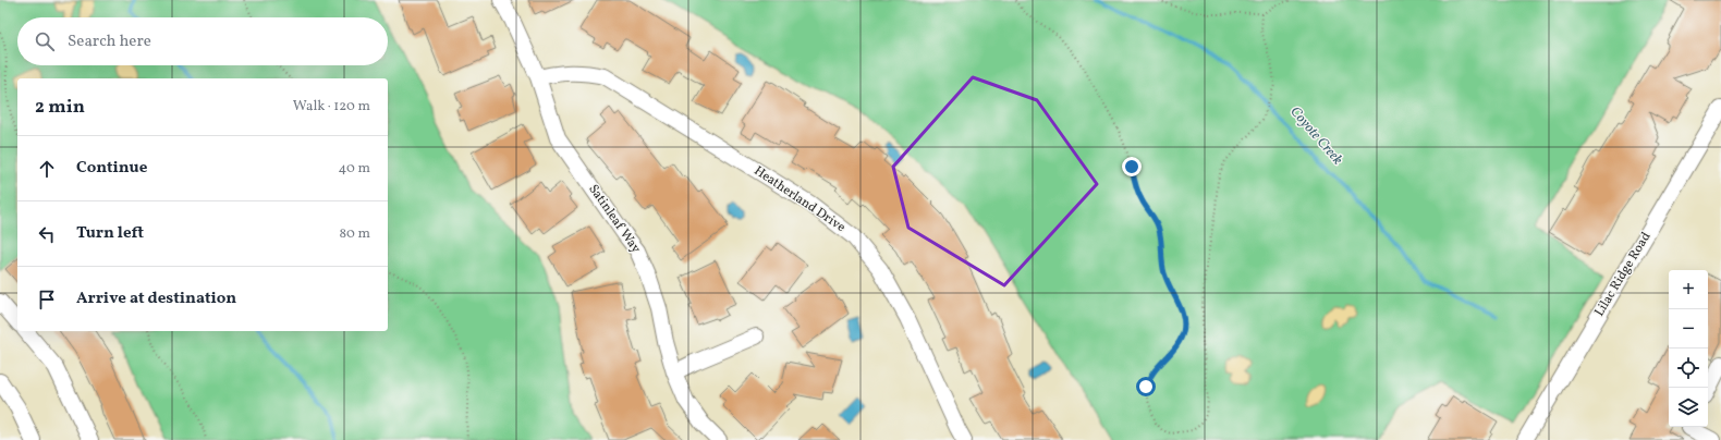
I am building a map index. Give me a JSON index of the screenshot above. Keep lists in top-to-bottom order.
{
  "streets": {
    "street": ["Heatherland Drive", "Satinleaf Way", "Lilac Ridge Road"]
  },
  "crossings": [
    ["Heatherland Drive", "Satinleaf Way"]
  ],
  "water": ["Coyote Creek"],
  "page": {
    "search": "Search here",
    "heading": ["2 min", "Walk · 120 m"],
    "list": [
      ["Continue", "40 m"],
      ["Turn left", "80 m"],
      "Arrive at destination"
    ],
    "map_buttons": ["+", "−"]
  }
}
